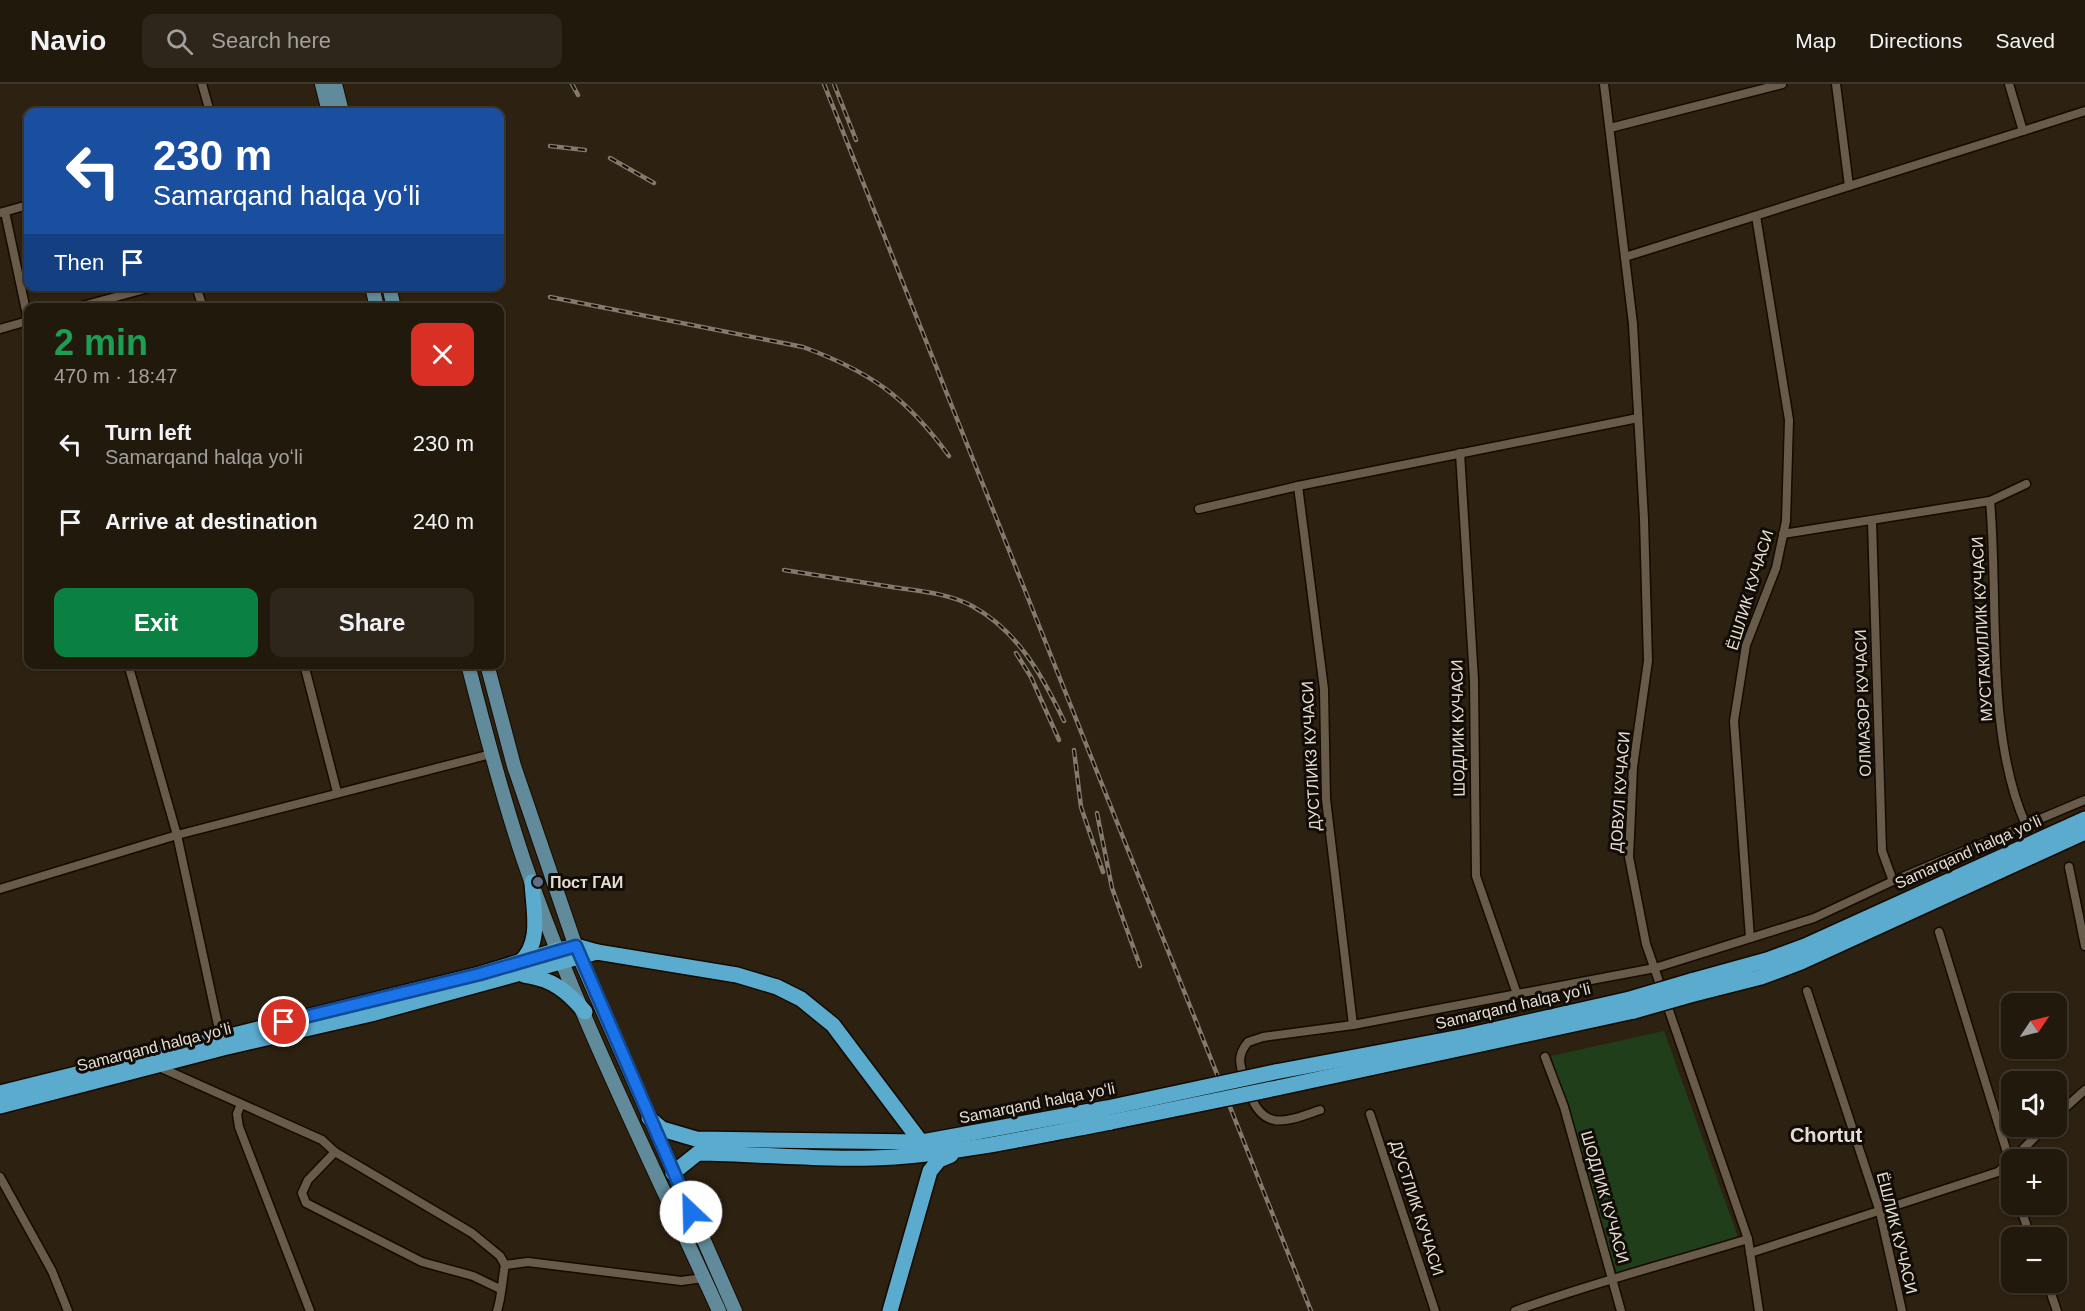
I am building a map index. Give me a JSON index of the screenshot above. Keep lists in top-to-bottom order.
{
  "streets": {
    "highway": ["Samarqand halqa yoʻli"],
    "street": [
      "ЁШЛИК КУЧАСИ",
      "МУСТАКИЛЛИК КУЧАСИ",
      "ОЛМАЗОР КУЧАСИ",
      "ШОДЛИК КУЧАСИ",
      "ДУСТЛИК3 КУЧАСИ",
      "ДОВУЛ КУЧАСИ",
      "ДУСТЛИК КУЧАСИ"
    ]
  },
  "districts": ["Chortut"],
  "places": ["Пост ГАИ"],
  "north": "top right",
  "page": {
    "header": "Navio",
    "search": "Search here",
    "nav": ["Map", "Directions", "Saved"],
    "turn": ["230 m", "Samarqand halqa yoʻli"],
    "then": "Then",
    "heading": ["2 min", "470 m · 18:47"],
    "list": [
      {
        "name": "Turn left",
        "note": "Samarqand halqa yoʻli",
        "value": "230 m"
      },
      {
        "name": "Arrive at destination",
        "value": "240 m"
      }
    ],
    "buttons": ["Exit", "Share"],
    "map_buttons": ["+", "−"]
  }
}
